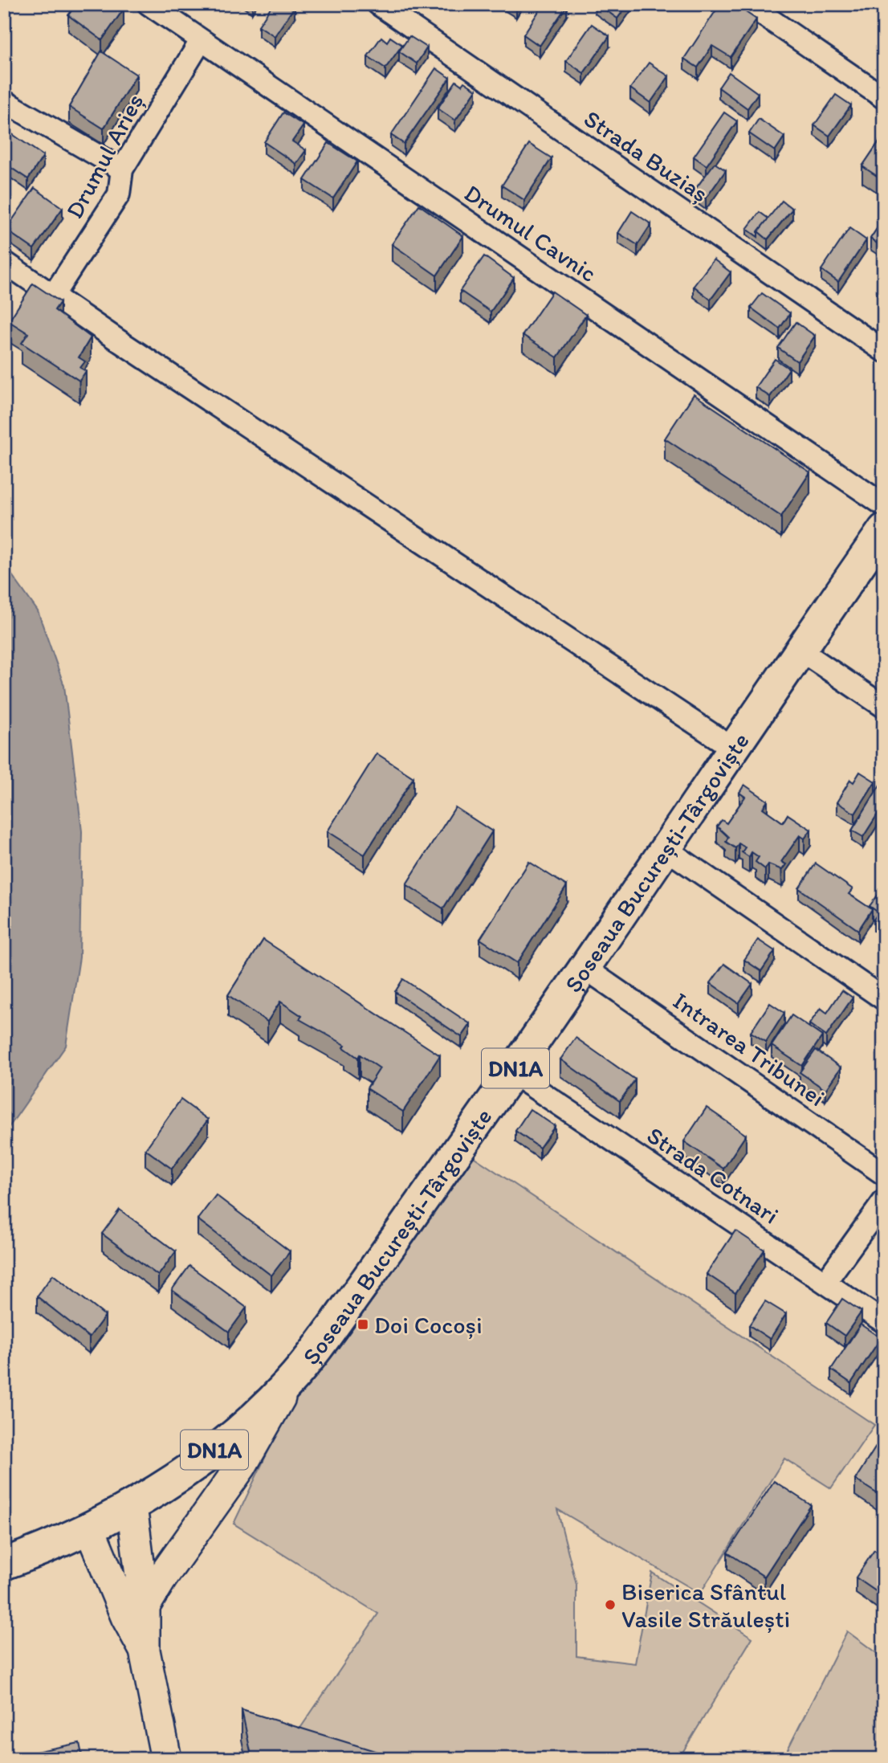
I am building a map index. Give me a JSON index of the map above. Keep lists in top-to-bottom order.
{
  "streets": {
    "main road": ["Șoseaua București-Târgoviște", "DN1A"],
    "street": [
      "Drumul Arieș",
      "Strada Buziaș",
      "Drumul Cavnic",
      "Intrarea Tribunei",
      "Strada Cotnari"
    ]
  },
  "crossings": [
    ["Drumul Arieș", "Drumul Cavnic"],
    ["Șoseaua București-Târgoviște", "Intrarea Tribunei"],
    ["Șoseaua București-Târgoviște", "Strada Cotnari"]
  ],
  "places": {
    "transit": ["Doi Cocoși"],
    "other": ["Biserica Sfântul Vasile Străulești"]
  }
}
